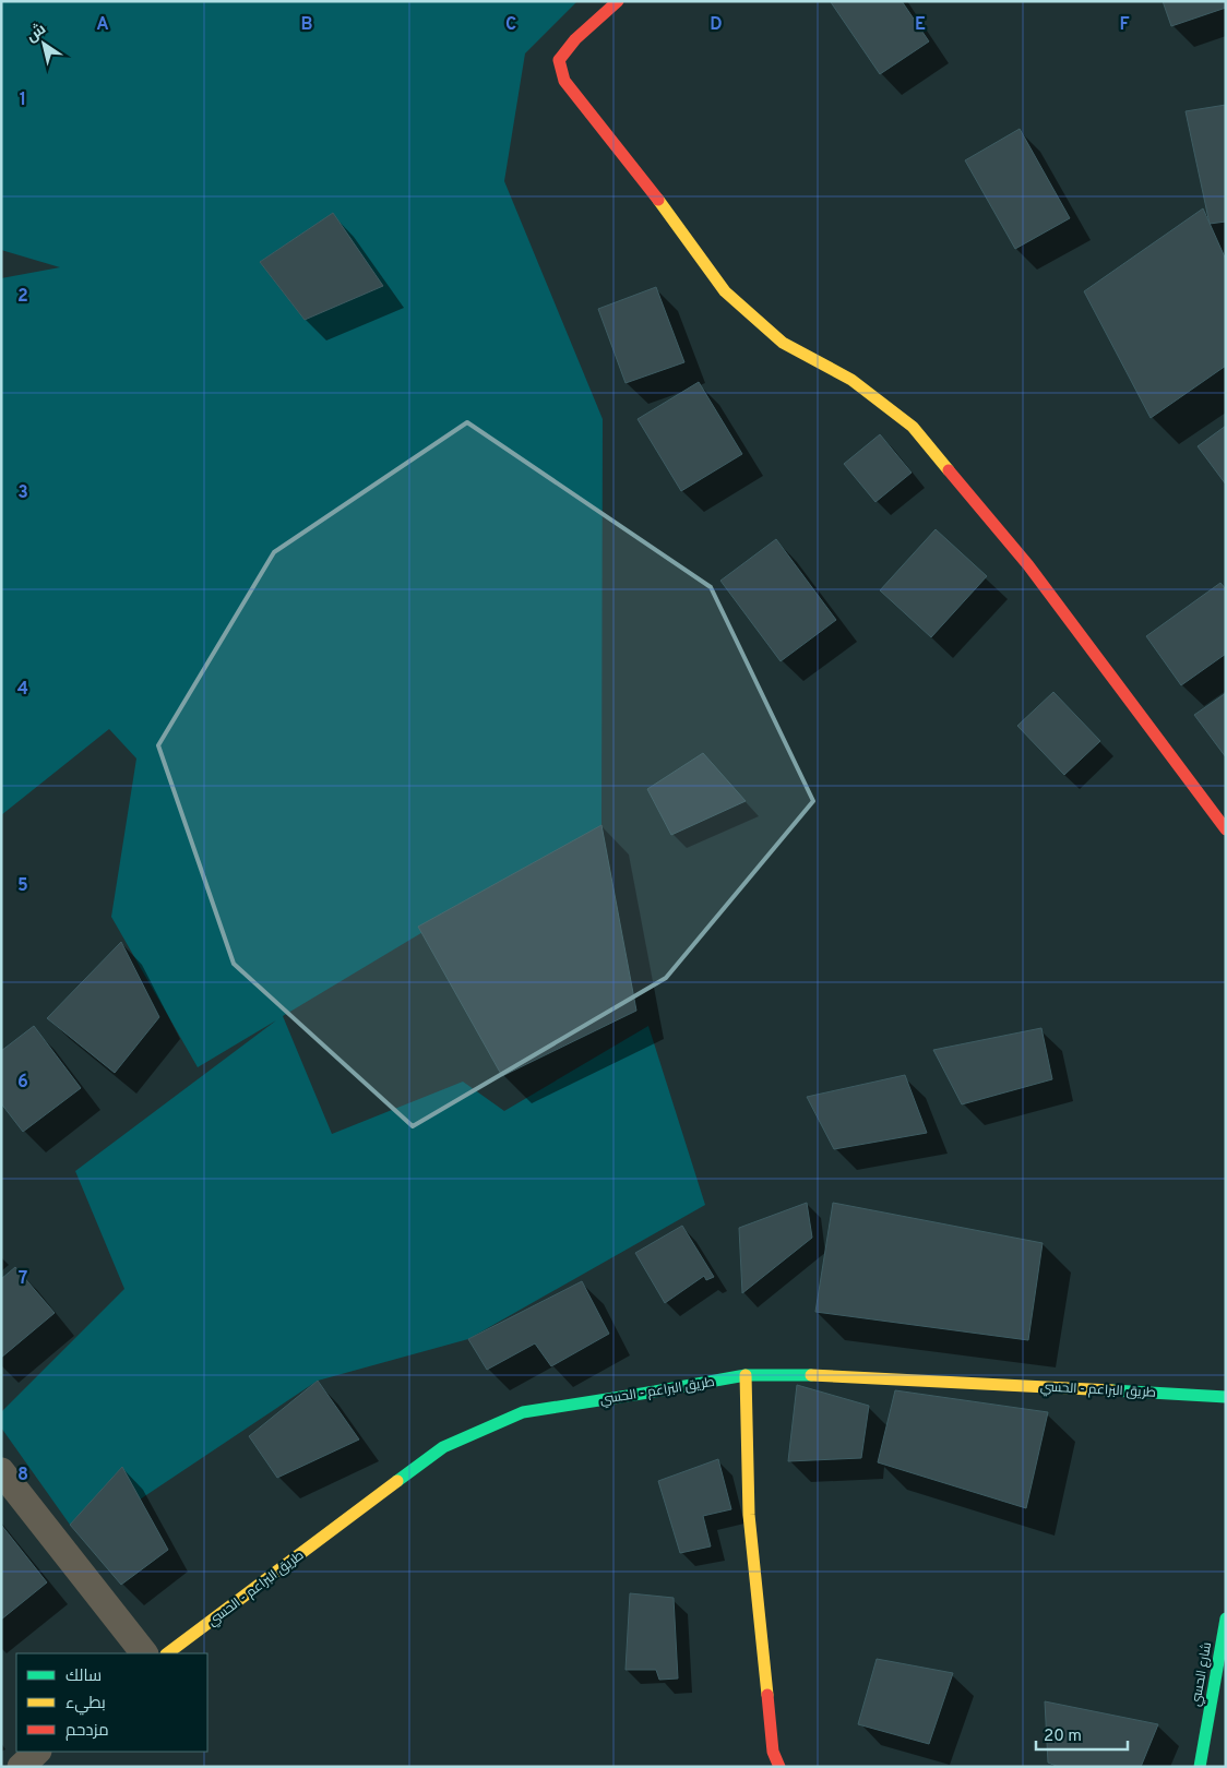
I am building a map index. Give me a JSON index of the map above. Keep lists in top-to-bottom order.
{
  "streets": {
    "street": ["طريق البراعم - الحسي", "شارع الحسي"]
  },
  "legend": ["سالك", "بطيء", "مزدحم"],
  "scale_bar": "20 m",
  "north": "top left",
  "grid": {
    "columns": [
      "A",
      "B",
      "C",
      "D",
      "E",
      "F"
    ],
    "rows": [
      "1",
      "2",
      "3",
      "4",
      "5",
      "6",
      "7",
      "8"
    ]
  }
}
